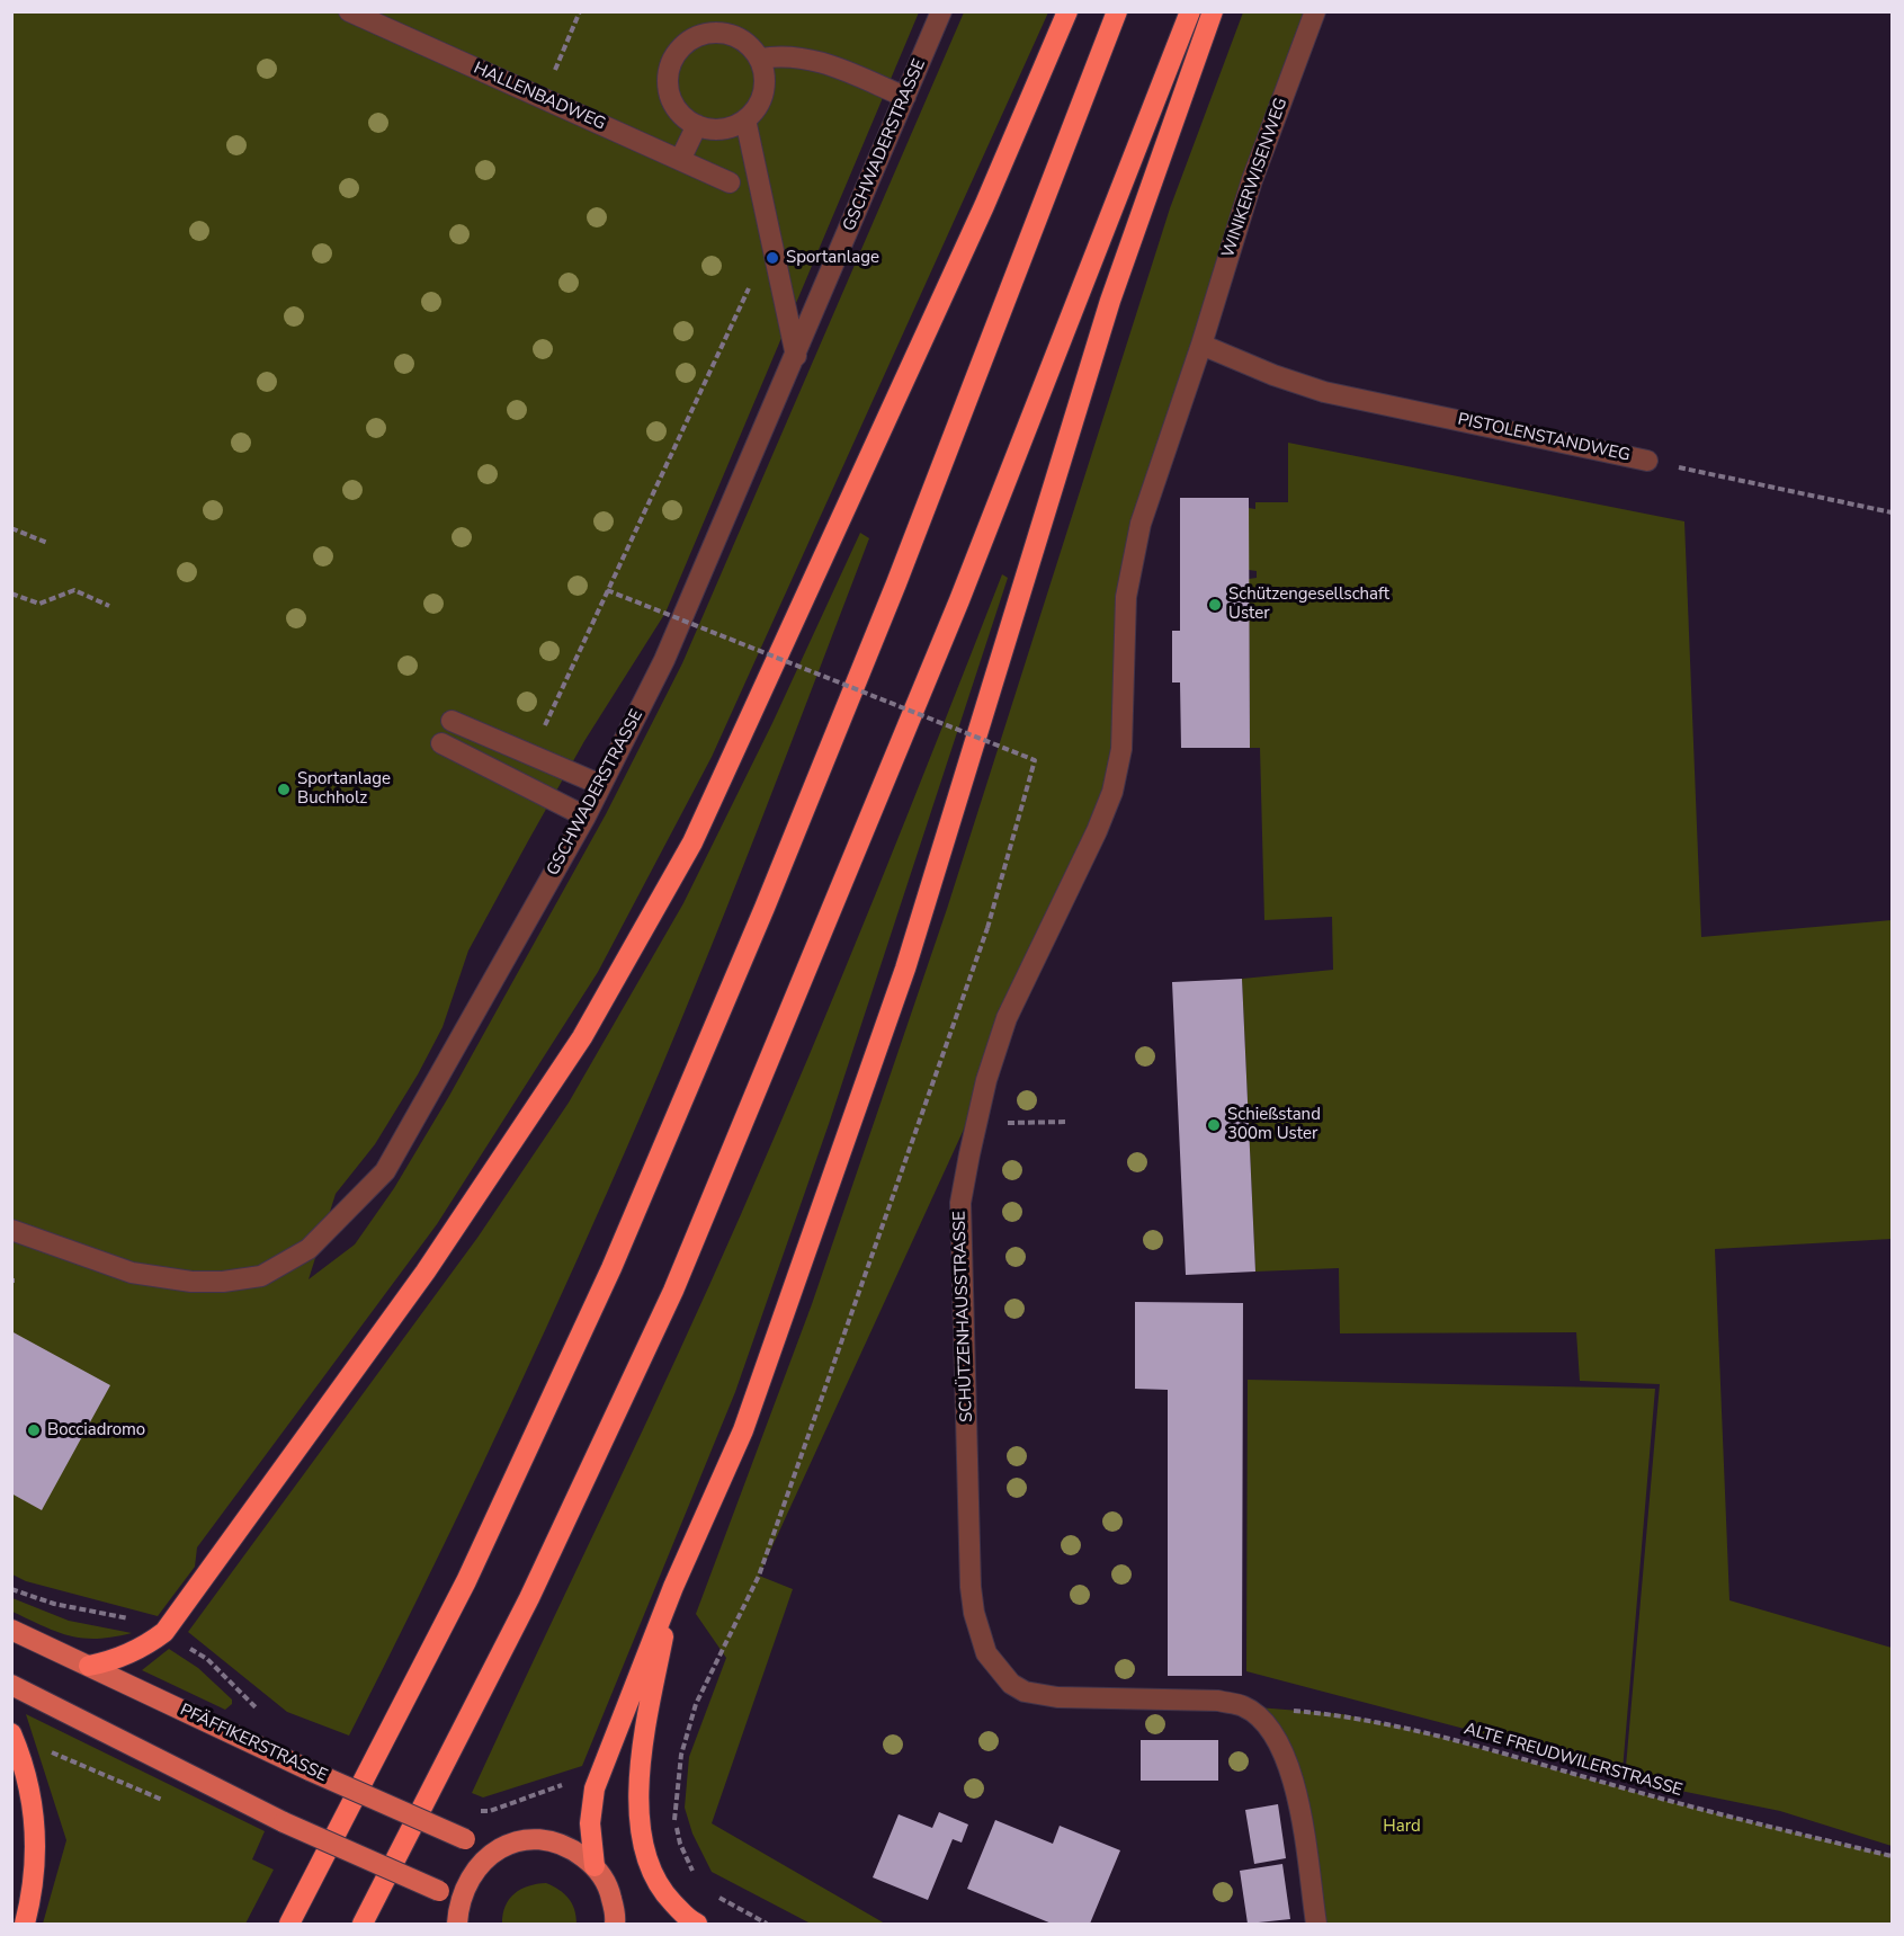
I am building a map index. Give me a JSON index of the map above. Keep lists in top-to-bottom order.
{
  "streets": {
    "main road": ["PFÄFFIKERSTRASSE"],
    "street": [
      "HALLENBADWEG",
      "GSCHWADERSTRASSE",
      "WINIKERWISENWEG",
      "PISTOLENSTANDWEG",
      "SCHÜTZENHAUSSTRASSE"
    ],
    "path": ["ALTE FREUDWILERSTRASSE"]
  },
  "crossings": [
    ["WINIKERWISENWEG", "PISTOLENSTANDWEG"],
    ["WINIKERWISENWEG", "SCHÜTZENHAUSSTRASSE"],
    ["PISTOLENSTANDWEG", "SCHÜTZENHAUSSTRASSE"],
    ["SCHÜTZENHAUSSTRASSE", "ALTE FREUDWILERSTRASSE"]
  ],
  "parks": ["Hard"],
  "places": [
    "Sportanlage",
    "Schützengesellschaft Uster",
    "Sportanlage Buchholz",
    "Schießstand 300m Uster",
    "Bocciadromo"
  ]
}
